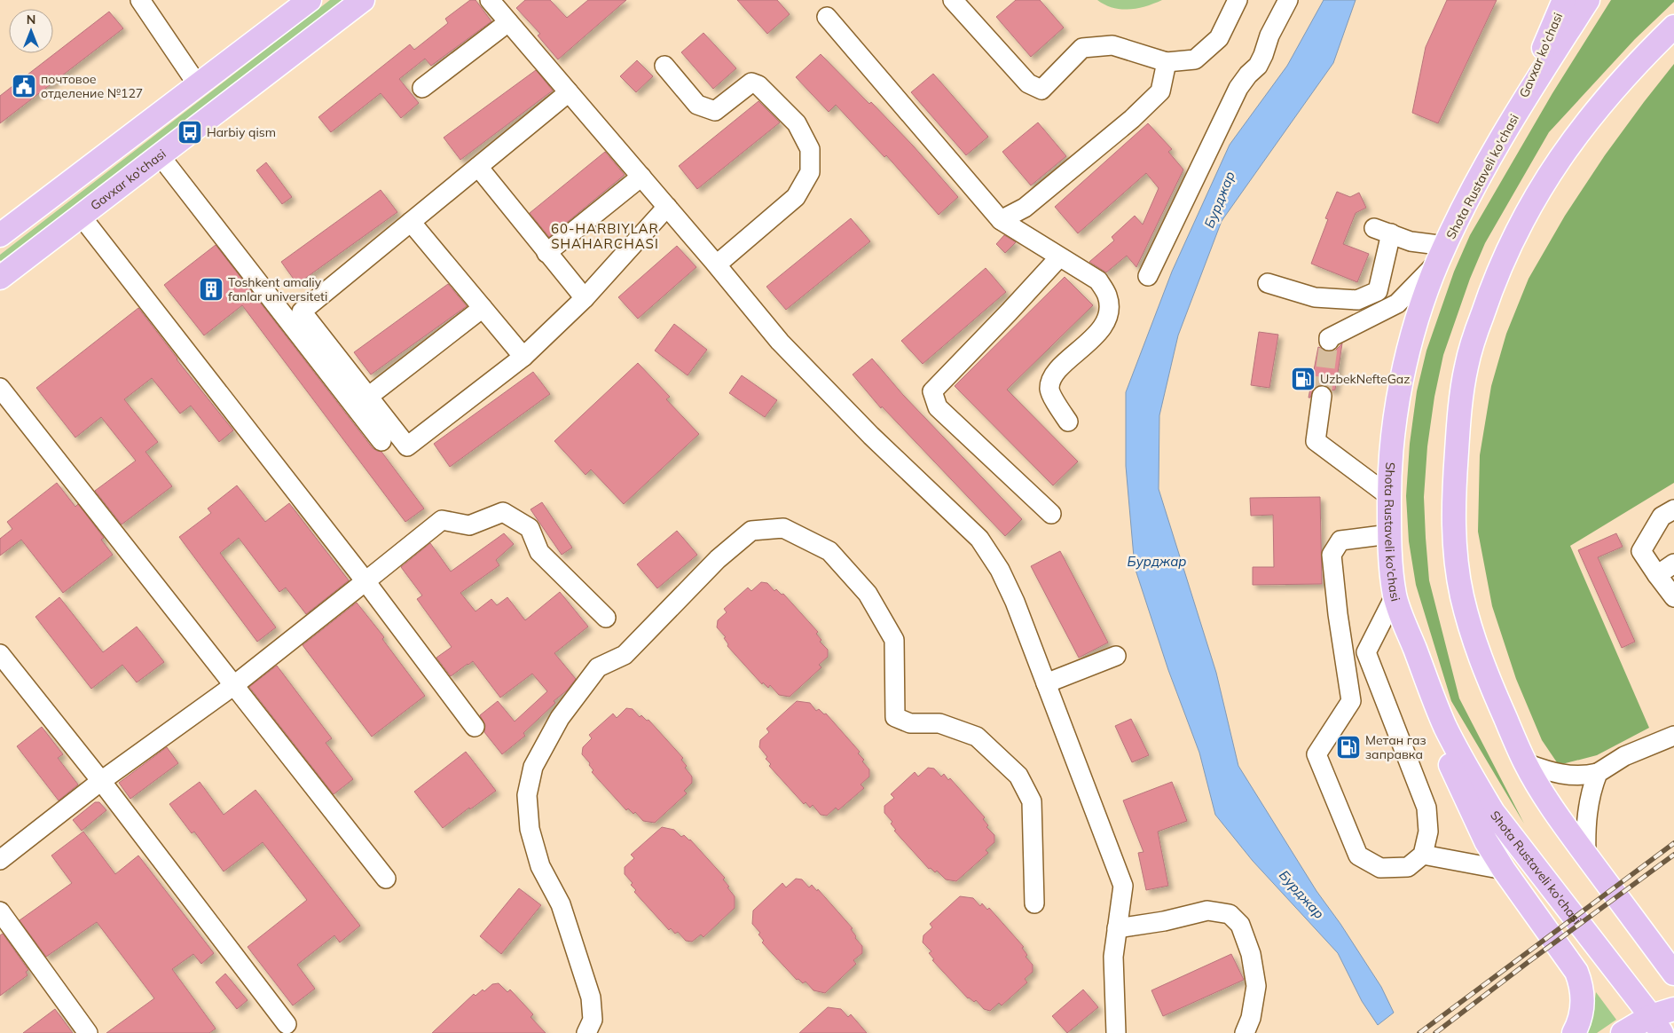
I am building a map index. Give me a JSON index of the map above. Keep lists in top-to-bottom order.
{
  "streets": {
    "main road": ["Gavxar ko'chasi", "Shota Rustaveli ko'chasi"]
  },
  "crossings": [
    ["Gavxar ko'chasi", "Shota Rustaveli ko'chasi"]
  ],
  "districts": ["60-HARBIYLAR SHAHARCHASI"],
  "water": ["Бурджар"],
  "places": {
    "public building": ["почтовое отделение №127"],
    "bus stop": ["Harbiy qism"],
    "building": ["Toshkent amaliy fanlar universiteti"],
    "fuel station": ["UzbekNefteGaz", "Метан газ заправка"]
  },
  "north": "top"
}
